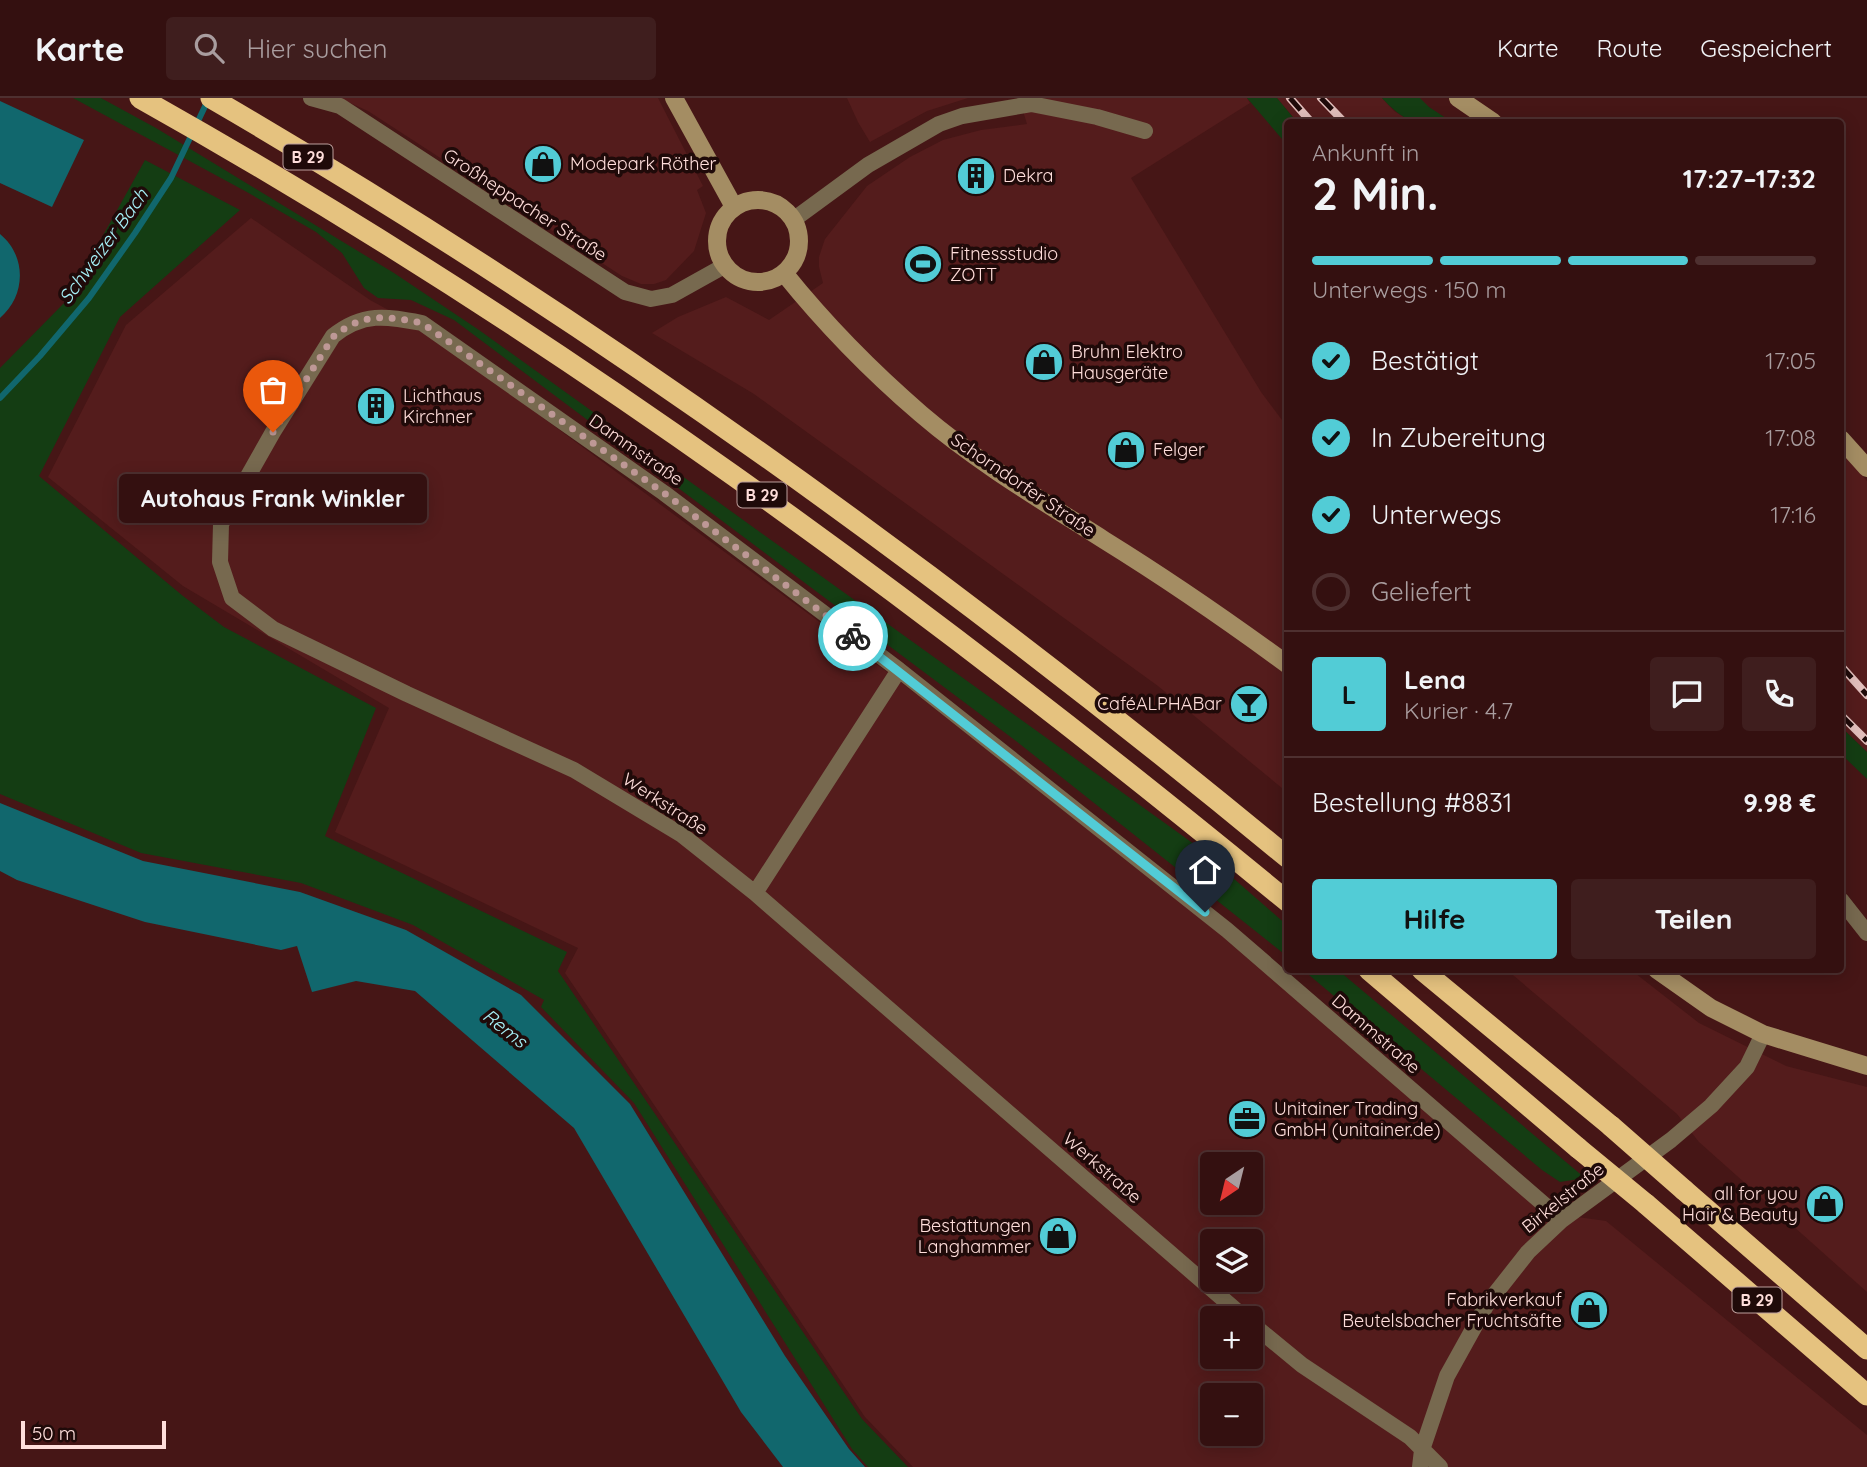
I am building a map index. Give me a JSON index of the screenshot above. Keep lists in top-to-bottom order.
{
  "streets": {
    "highway": ["B 29"],
    "street": [
      "Großheppacher Straße",
      "Dammstraße",
      "Schorndorfer Straße",
      "Werkstraße",
      "Birkelstraße"
    ]
  },
  "crossings": [
    ["Großheppacher Straße", "Schorndorfer Straße"],
    ["Dammstraße", "Werkstraße"],
    ["Dammstraße", "Birkelstraße"]
  ],
  "water": ["Schweizer Bach", "Rems"],
  "places": {
    "shop": [
      "Modepark Röther",
      "Bruhn Elektro Hausgeräte",
      "Felger",
      "all for you Hair & Beauty",
      "Bestattungen Langhammer",
      "Fabrikverkauf Beutelsbacher Fruchtsäfte"
    ],
    "building": ["Dekra", "Lichthaus Kirchner"],
    "sports": ["Fitnessstudio ZOTT"],
    "other": ["Autohaus Frank Winkler"],
    "bar": ["CaféALPHABar"],
    "office": ["Unitainer Trading GmbH (unitainer.de)"]
  },
  "scale_bar": "50 m",
  "north": "bottom left",
  "page": {
    "header": "Karte",
    "search": "Hier suchen",
    "nav": ["Karte", "Route", "Gespeichert"],
    "heading": ["2 Min.", "Ankunft in", "17:27–17:32"],
    "panel": [
      "Lena",
      "Kurier · 4.7",
      "Bestellung #8831",
      "9.98 €"
    ],
    "bar": "Unterwegs · 150 m",
    "list": [
      ["Bestätigt", "17:05"],
      ["In Zubereitung", "17:08"],
      ["Unterwegs", "17:16"],
      "Geliefert"
    ],
    "bubble": "Autohaus Frank Winkler",
    "round": "L",
    "buttons": ["Hilfe", "Teilen"],
    "map_buttons": ["+", "−"],
    "scale": "50 m"
  }
}
